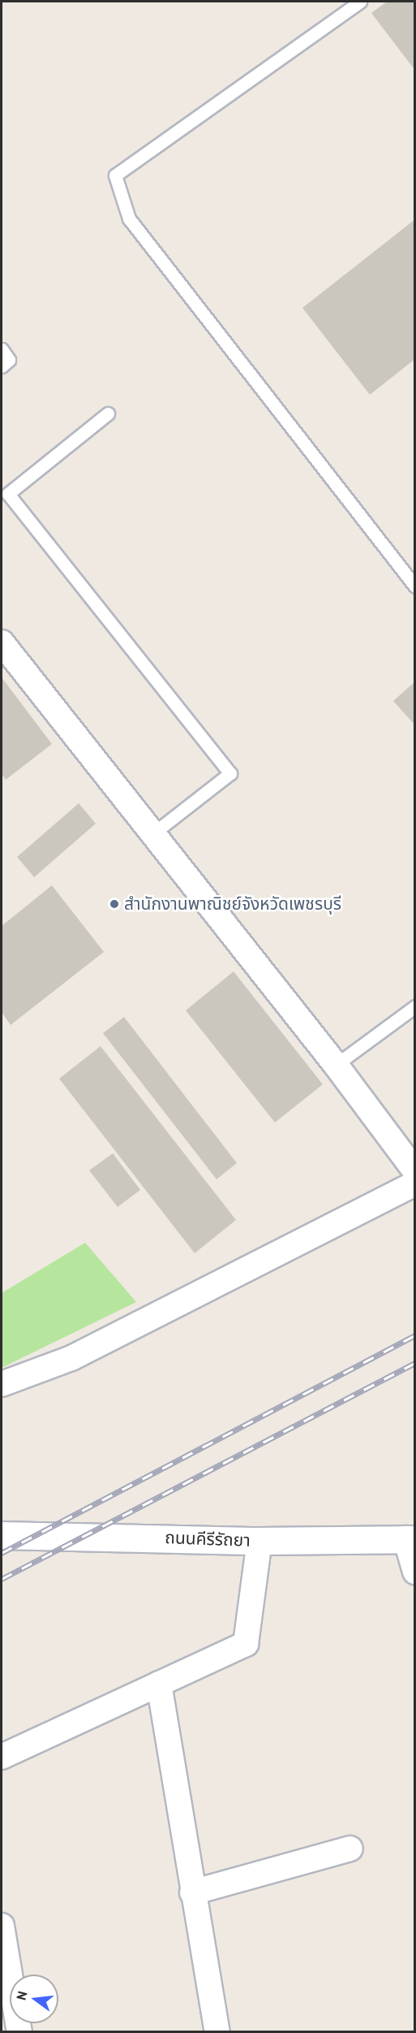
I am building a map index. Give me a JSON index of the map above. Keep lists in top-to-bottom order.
{
  "streets": {
    "street": ["ถนนคีรีรัถยา"]
  },
  "places": ["สำนักงานพาณิชย์จังหวัดเพชรบุรี"],
  "north": "left"
}
